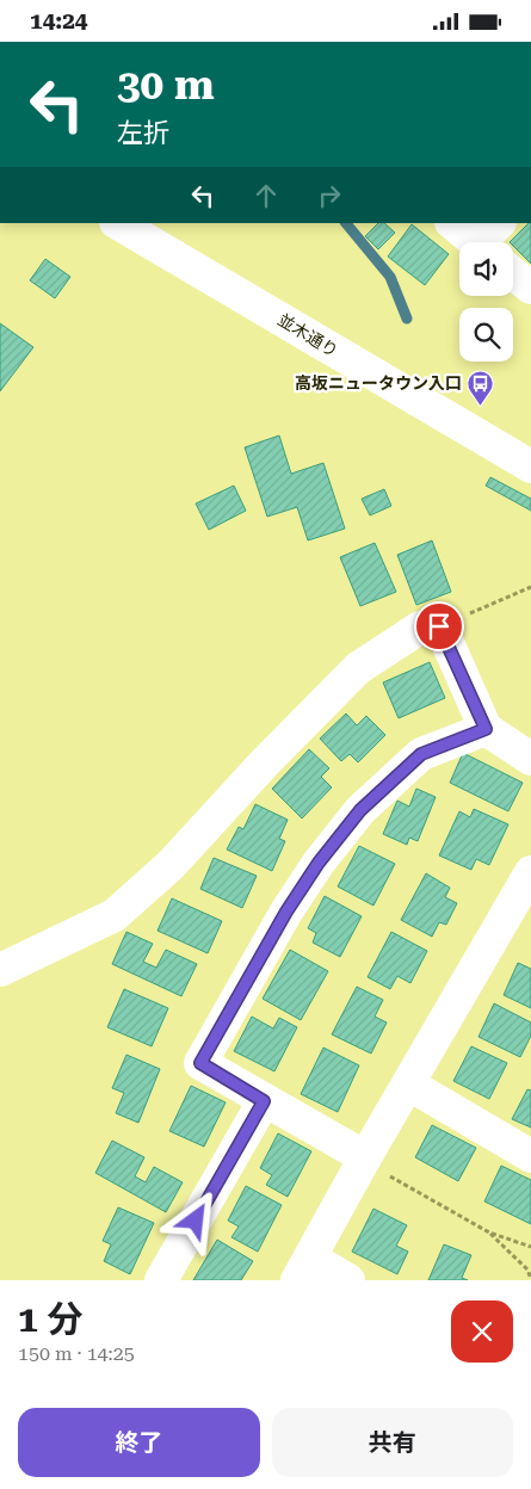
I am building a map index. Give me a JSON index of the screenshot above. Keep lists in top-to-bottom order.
{
  "streets": {
    "street": ["並木通り"]
  },
  "places": {
    "bus stop": ["高坂ニュータウン入口"]
  },
  "page": {
    "status": "14:24",
    "turn": ["30 m", "左折"],
    "heading": ["1 分", "150 m · 14:25"],
    "buttons": ["終了", "共有"]
  }
}
